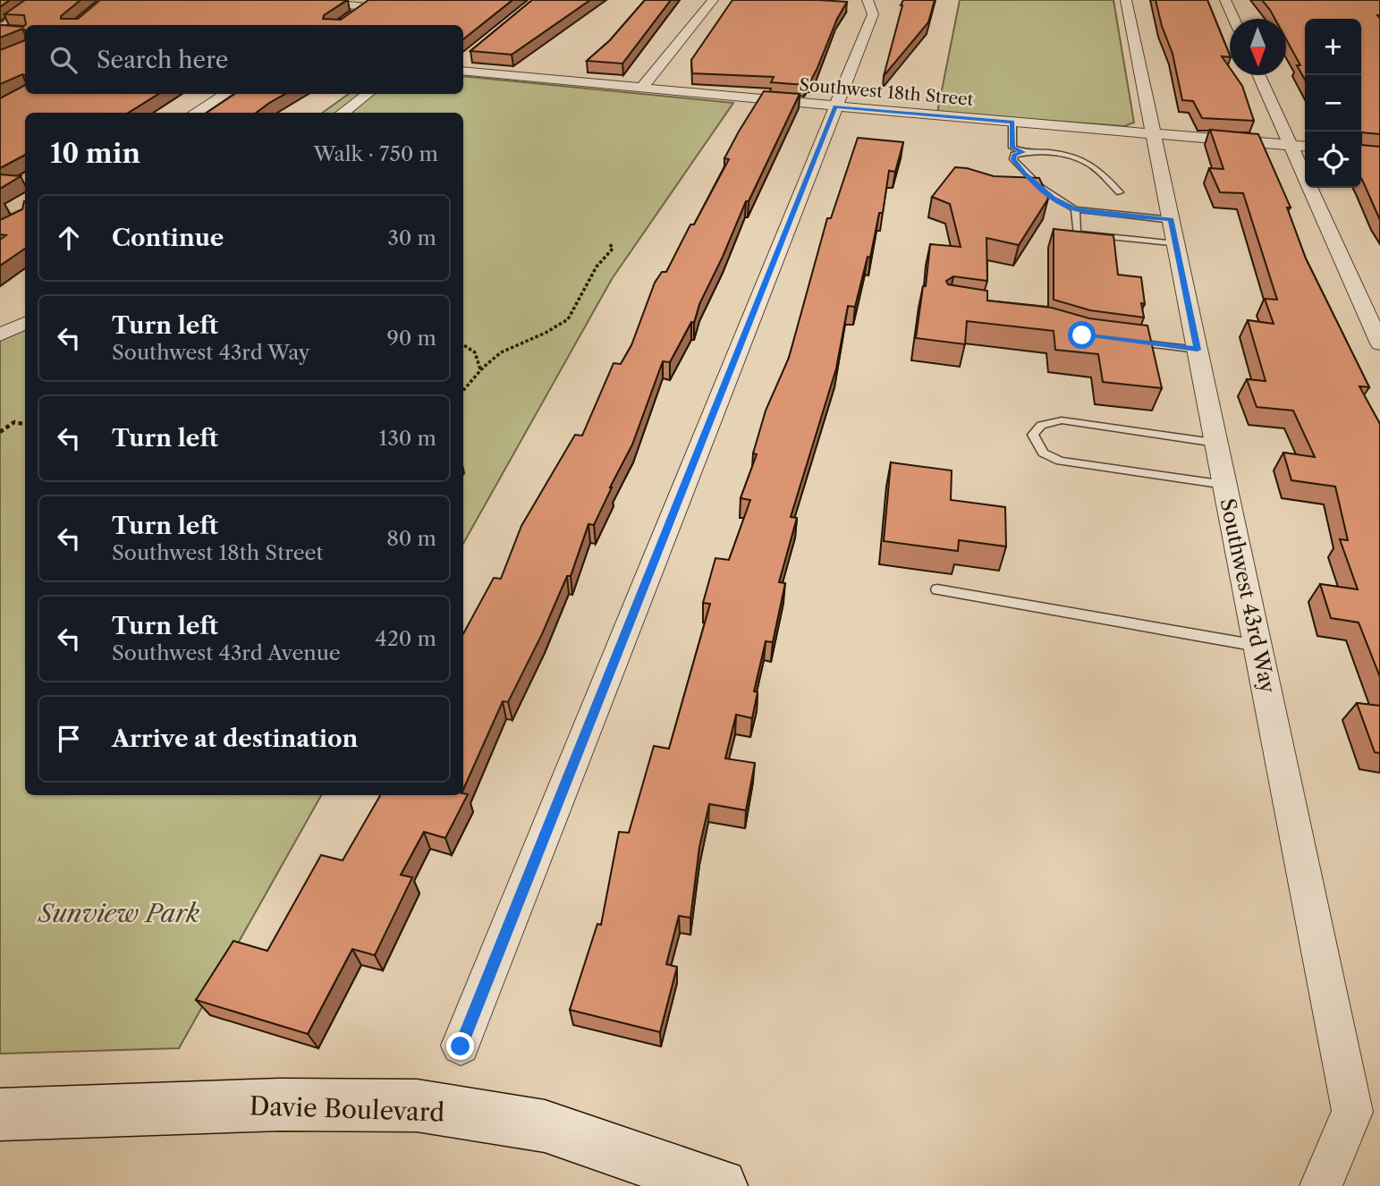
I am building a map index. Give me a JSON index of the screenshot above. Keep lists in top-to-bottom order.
{
  "streets": {
    "main road": ["Davie Boulevard"],
    "street": ["Southwest 18th Street", "Southwest 43rd Way"]
  },
  "crossings": [
    ["Southwest 18th Street", "Southwest 43rd Way"]
  ],
  "parks": ["Sunview Park"],
  "north": "bottom",
  "page": {
    "map_buttons": ["+", "−"],
    "search": "Search here",
    "heading": ["10 min", "Walk · 750 m"],
    "list": [
      ["Continue", "30 m"],
      ["Turn left", "Southwest 43rd Way", "90 m"],
      ["Turn left", "130 m"],
      ["Turn left", "Southwest 18th Street", "80 m"],
      ["Turn left", "Southwest 43rd Avenue", "420 m"],
      "Arrive at destination"
    ]
  }
}
